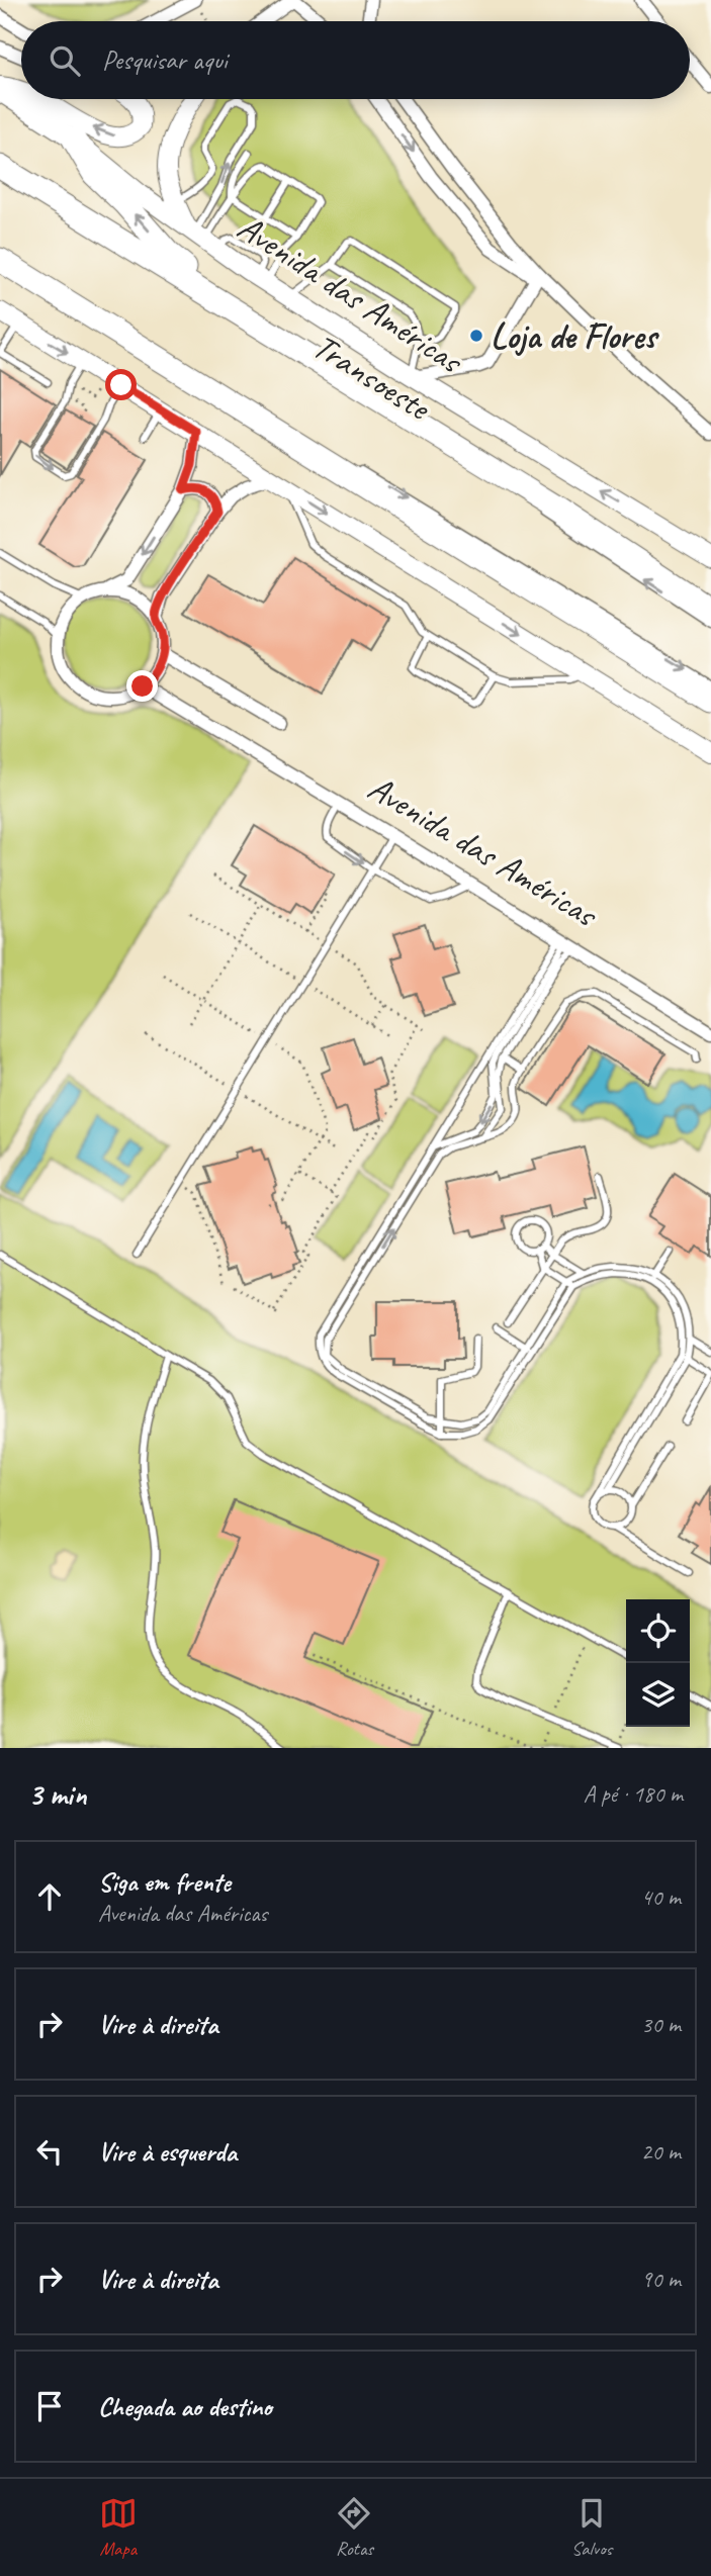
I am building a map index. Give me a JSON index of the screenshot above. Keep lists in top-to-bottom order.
{
  "streets": {
    "highway": ["Avenida das Américas"]
  },
  "places": ["Loja de Flores"],
  "page": {
    "search": "Pesquisar aqui",
    "heading": ["3 min", "A pé · 180 m"],
    "list": [
      ["Siga em frente", "Avenida das Américas", "40 m"],
      ["Vire à direita", "30 m"],
      ["Vire à esquerda", "20 m"],
      ["Vire à direita", "90 m"],
      "Chegada ao destino"
    ],
    "nav": ["Mapa", "Rotas", "Salvos"]
  }
}
